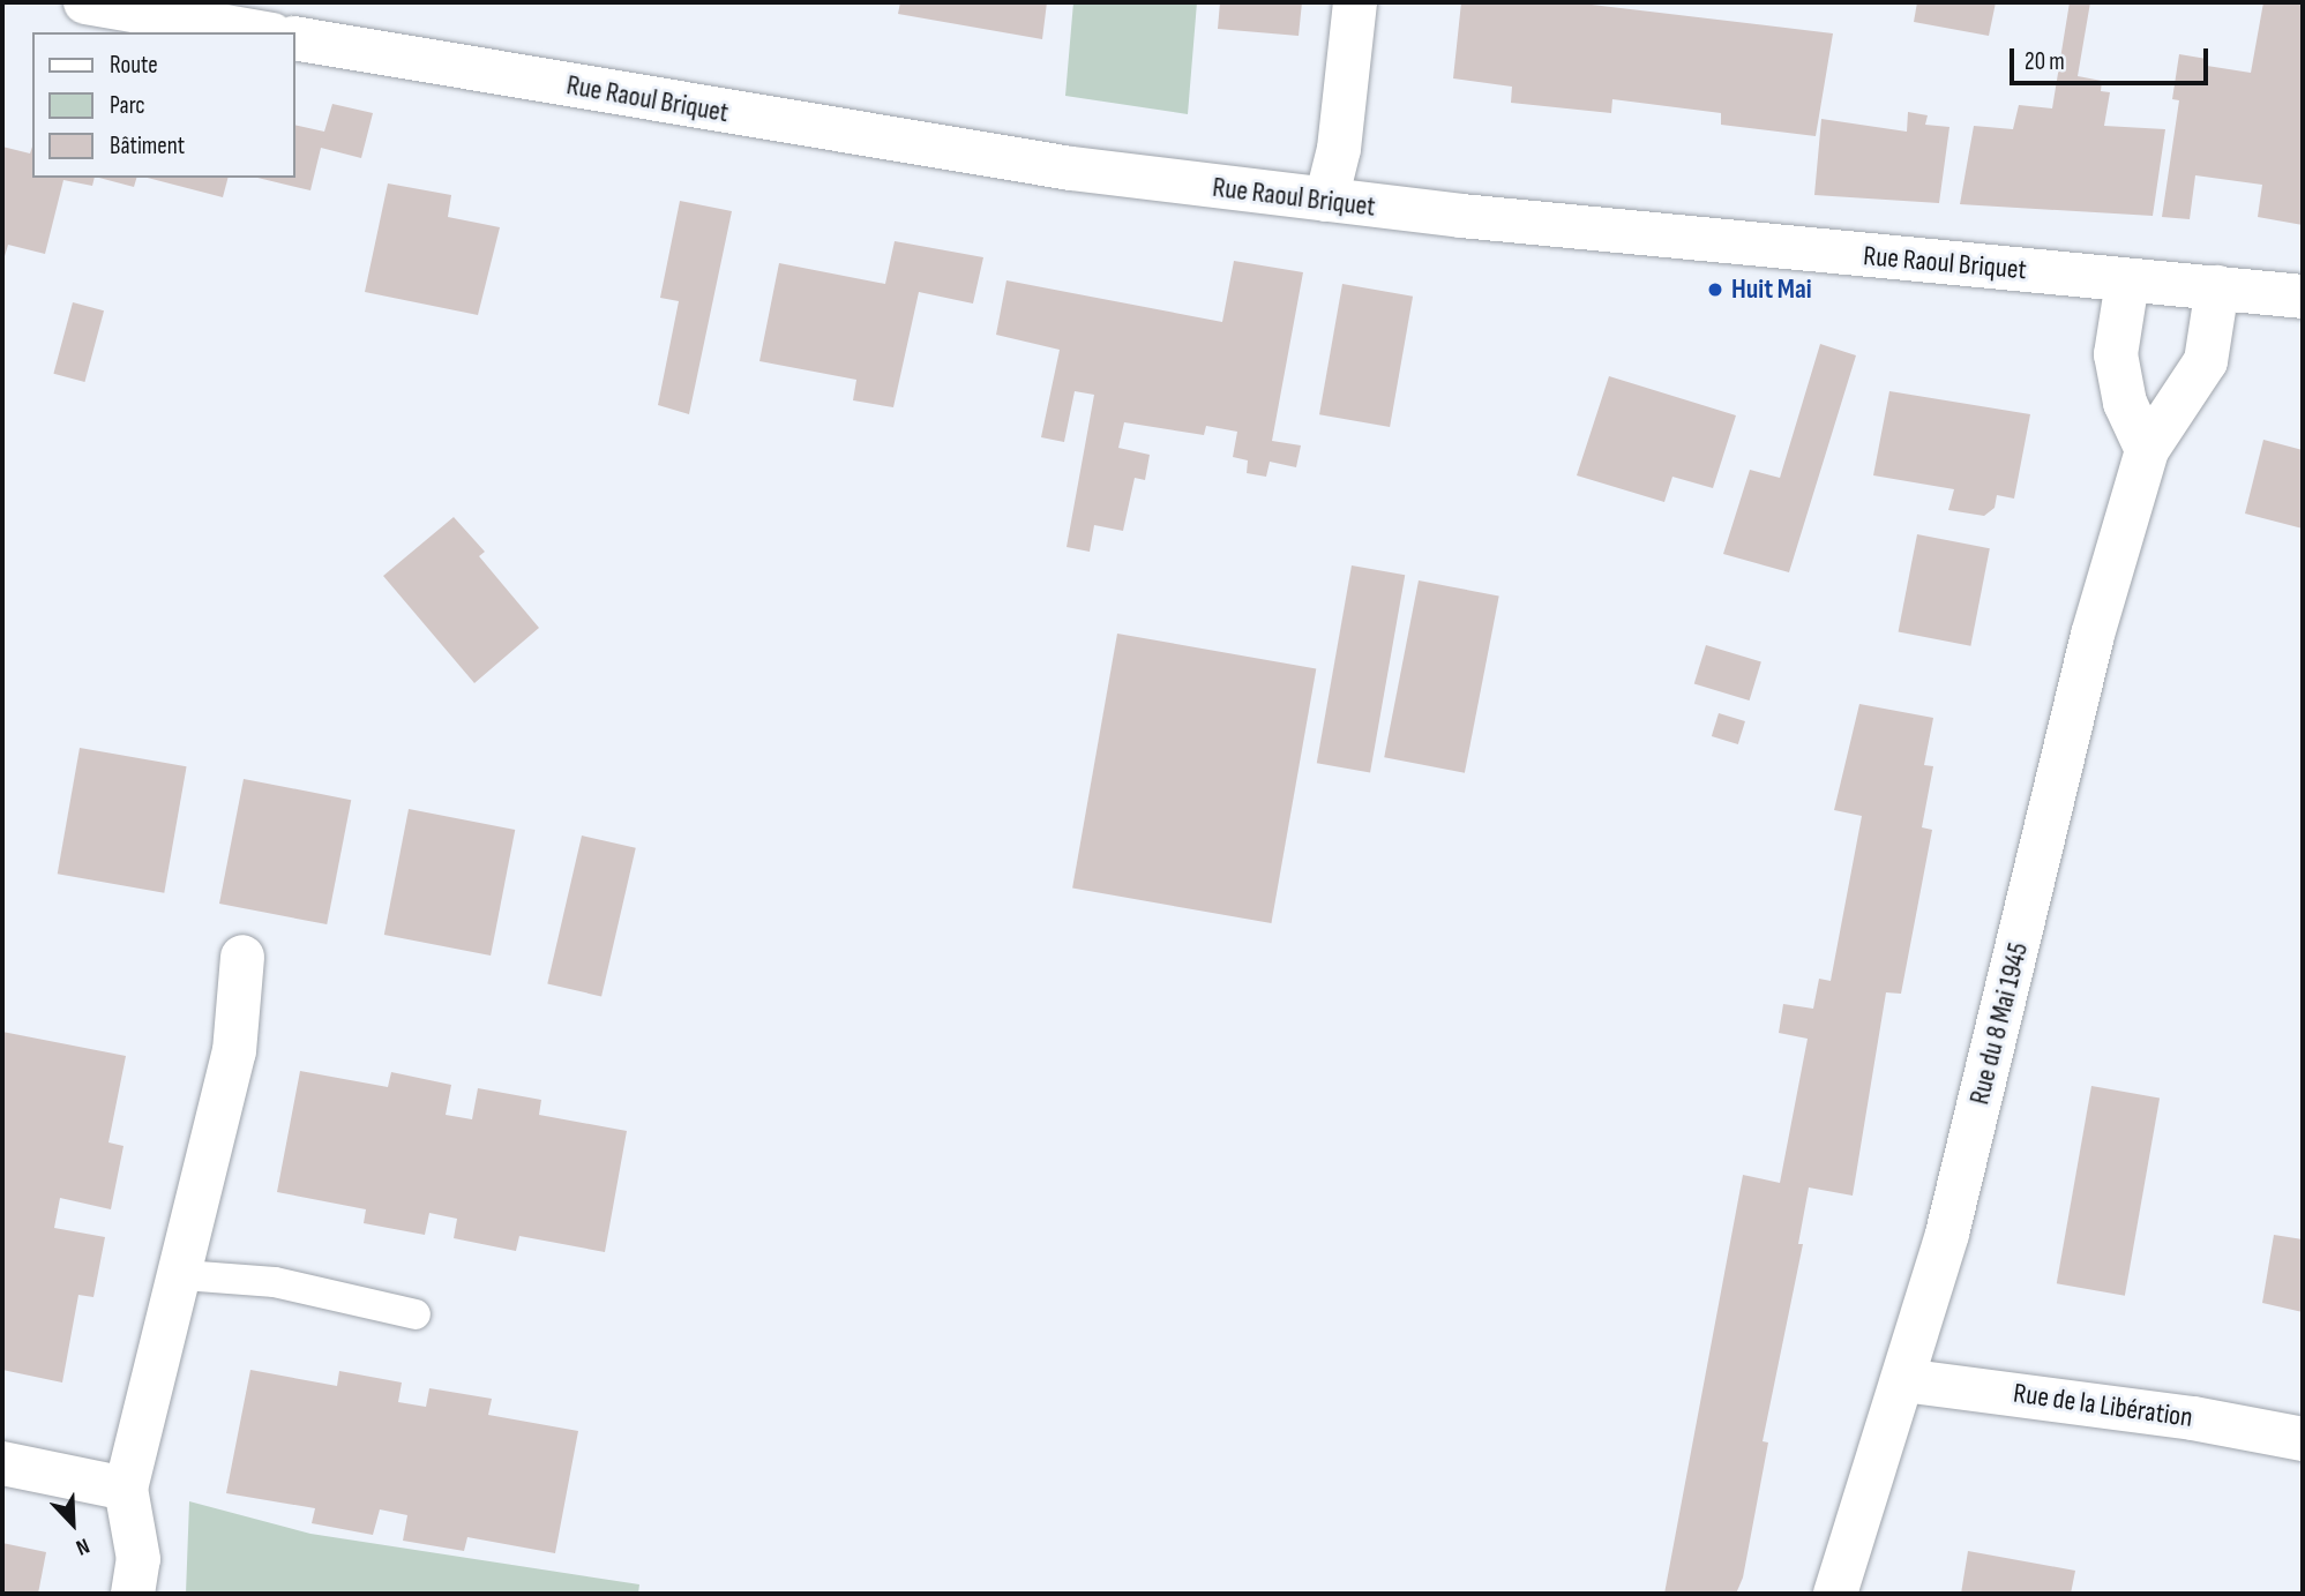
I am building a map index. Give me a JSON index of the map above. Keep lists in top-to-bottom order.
{
  "streets": {
    "street": ["Rue Raoul Briquet", "Rue du 8 Mai 1945", "Rue de la Libération"]
  },
  "crossings": [
    ["Rue Raoul Briquet", "Rue du 8 Mai 1945"],
    ["Rue du 8 Mai 1945", "Rue de la Libération"]
  ],
  "places": ["Huit Mai"],
  "legend": ["Route", "Parc", "Bâtiment"],
  "scale_bar": "20 m",
  "north": "bottom right"
}
